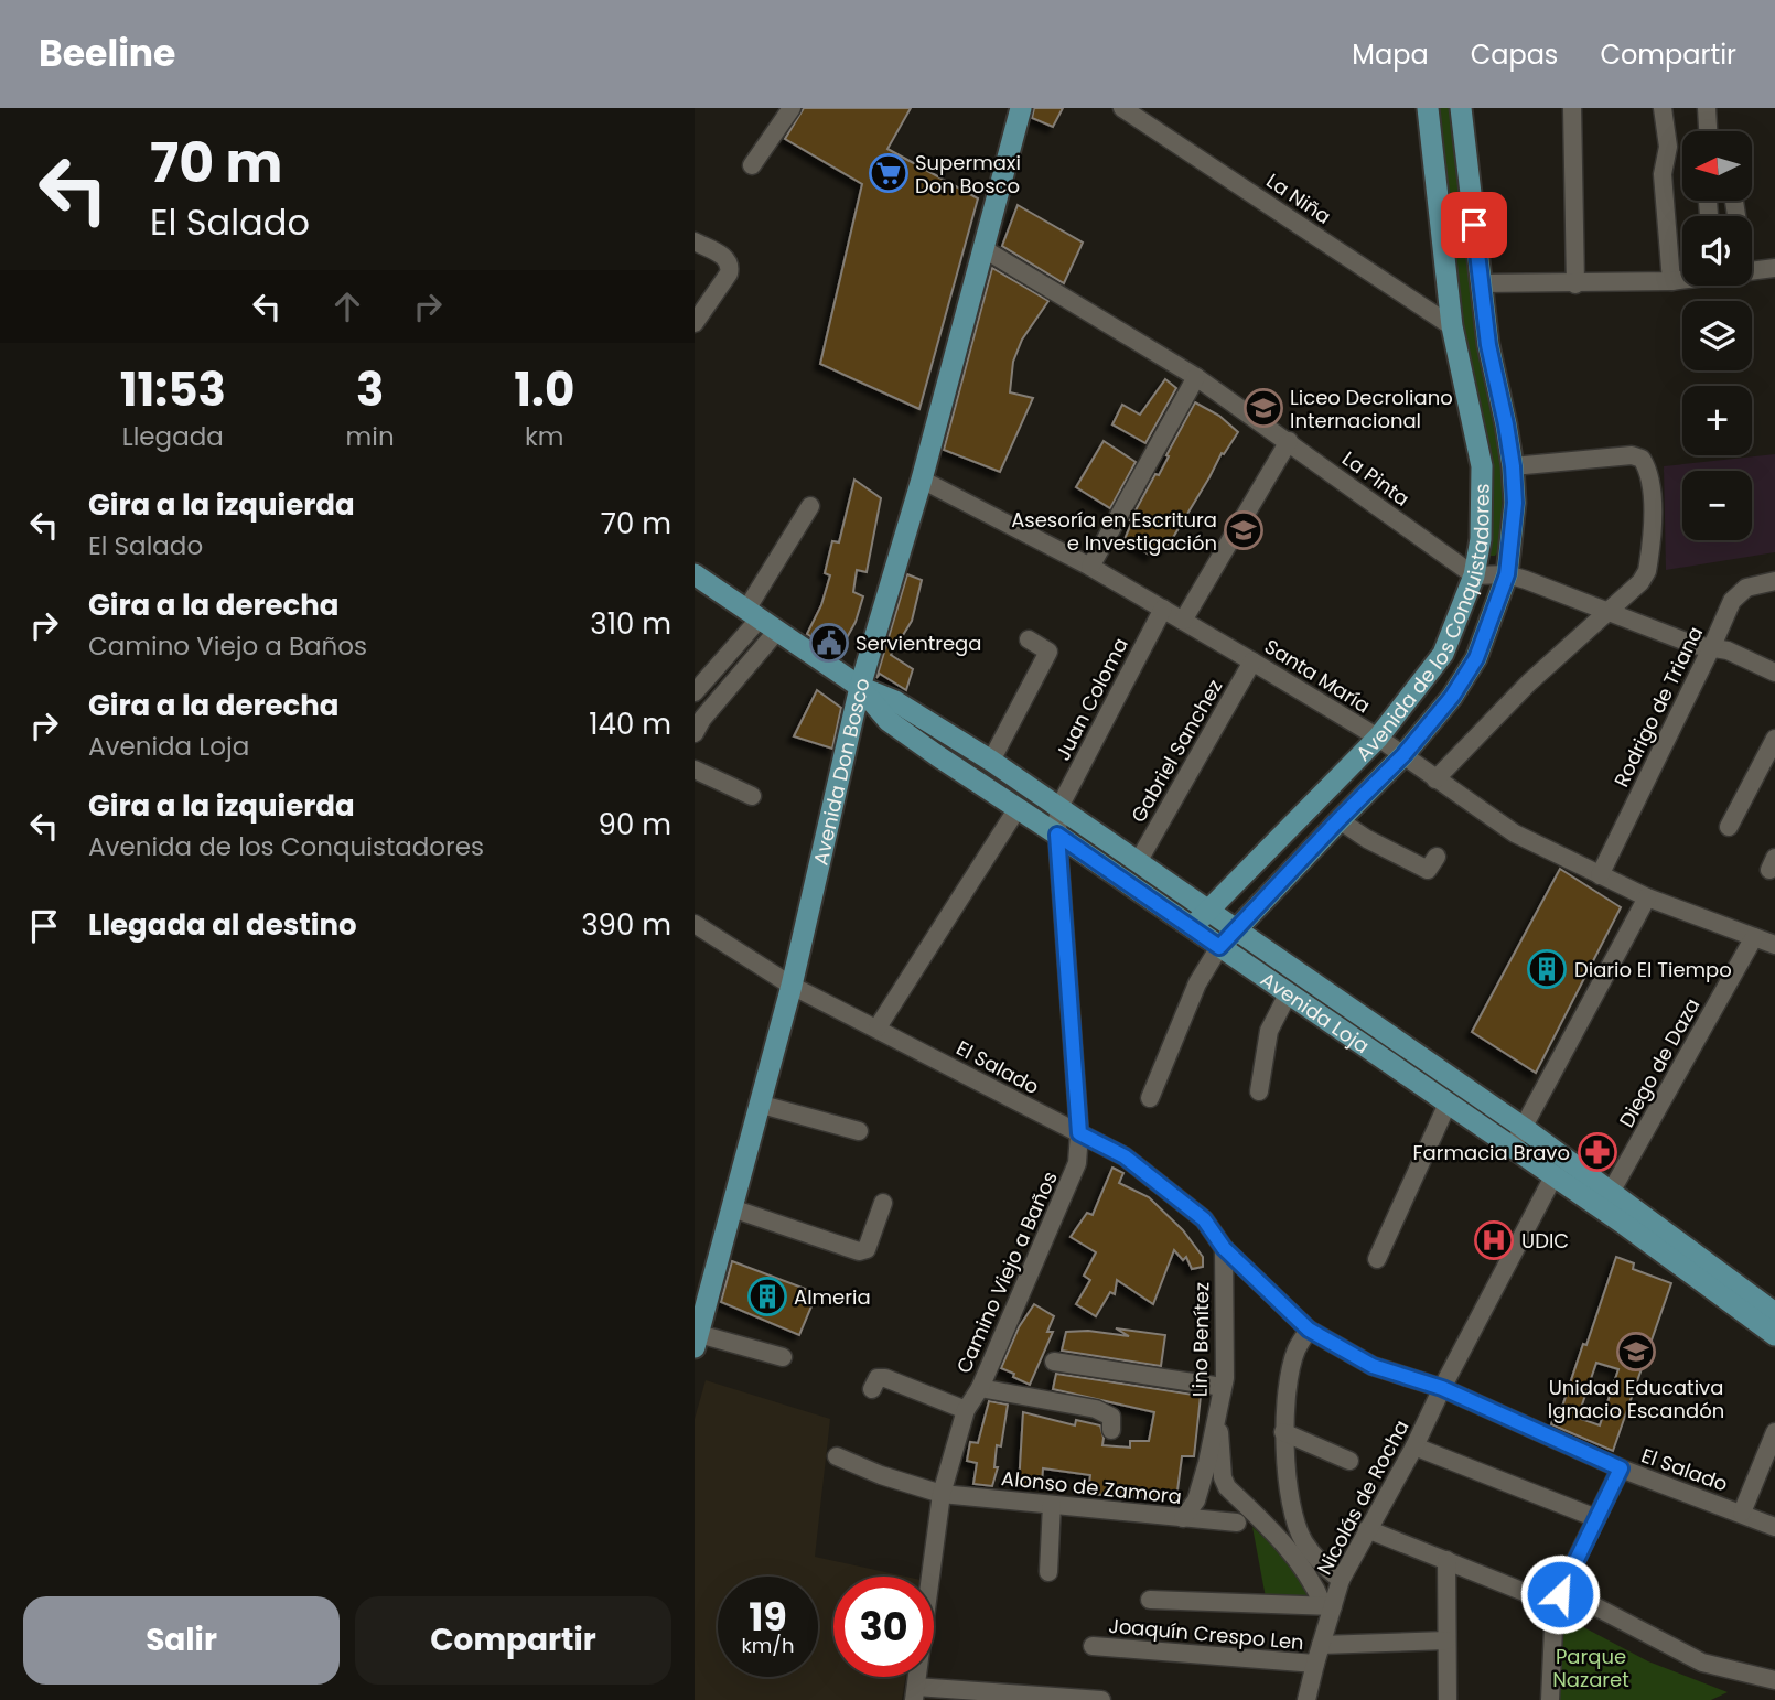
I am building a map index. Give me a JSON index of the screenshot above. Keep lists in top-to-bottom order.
{
  "streets": {
    "main road": ["Avenida de los Conquistadores", "Avenida Don Bosco", "Avenida Loja"],
    "street": [
      "La Niña",
      "La Pinta",
      "Santa María",
      "Juan Coloma",
      "Rodrigo de Triana",
      "Gabriel Sanchez",
      "Diego de Daza",
      "El Salado",
      "Camino Viejo a Baños",
      "Lino Benítez",
      "Alonso de Zamora",
      "Nicolás de Rocha",
      "Joaquín Crespo Len"
    ]
  },
  "crossings": [
    ["La Niña", "Avenida de los Conquistadores"],
    ["La Pinta", "Avenida de los Conquistadores"],
    ["La Pinta", "Avenida Don Bosco"],
    ["Avenida de los Conquistadores", "Santa María"],
    ["Avenida de los Conquistadores", "Avenida Loja"],
    ["Santa María", "Juan Coloma"],
    ["Santa María", "Rodrigo de Triana"],
    ["Santa María", "Gabriel Sanchez"],
    ["Santa María", "Avenida Don Bosco"],
    ["Santa María", "Diego de Daza"],
    ["Juan Coloma", "Avenida Loja"],
    ["Juan Coloma", "Camino Viejo a Baños"],
    ["Gabriel Sanchez", "Avenida Loja"],
    ["Avenida Don Bosco", "Avenida Loja"],
    ["Avenida Don Bosco", "El Salado"],
    ["Avenida Loja", "Diego de Daza"],
    ["Avenida Loja", "Camino Viejo a Baños"],
    ["Avenida Loja", "Nicolás de Rocha"],
    ["El Salado", "Camino Viejo a Baños"],
    ["El Salado", "Lino Benítez"],
    ["El Salado", "Nicolás de Rocha"],
    ["Camino Viejo a Baños", "Alonso de Zamora"],
    ["Lino Benítez", "Alonso de Zamora"],
    ["Nicolás de Rocha", "Joaquín Crespo Len"]
  ],
  "parks": ["Parque Nazaret"],
  "places": {
    "supermarket": ["Supermaxi Don Bosco"],
    "school or university": ["Liceo Decroliano Internacional", "Asesoría en Escritura e Investigación", "Unidad Educativa Ignacio Escandón"],
    "public building": ["Servientrega"],
    "building": ["Diario El Tiempo", "Almeria"],
    "pharmacy": ["Farmacia Bravo"],
    "hospital": ["UDIC"]
  },
  "north": "left",
  "page": {
    "header": "Beeline",
    "nav": ["Mapa", "Capas", "Compartir"],
    "turn": ["70 m", "El Salado"],
    "map_buttons": ["+", "−"],
    "eta": [
      "11:53",
      "Llegada",
      "3",
      "min",
      "1.0",
      "km"
    ],
    "list": [
      {
        "name": "Gira a la izquierda",
        "note": "El Salado",
        "value": "70 m"
      },
      {
        "name": "Gira a la derecha",
        "note": "Camino Viejo a Baños",
        "value": "310 m"
      },
      {
        "name": "Gira a la derecha",
        "note": "Avenida Loja",
        "value": "140 m"
      },
      {
        "name": "Gira a la izquierda",
        "note": "Avenida de los Conquistadores",
        "value": "90 m"
      },
      {
        "name": "Llegada al destino",
        "value": "390 m"
      }
    ],
    "speed": "19 km/h",
    "limit": "30",
    "buttons": ["Salir", "Compartir"]
  }
}
